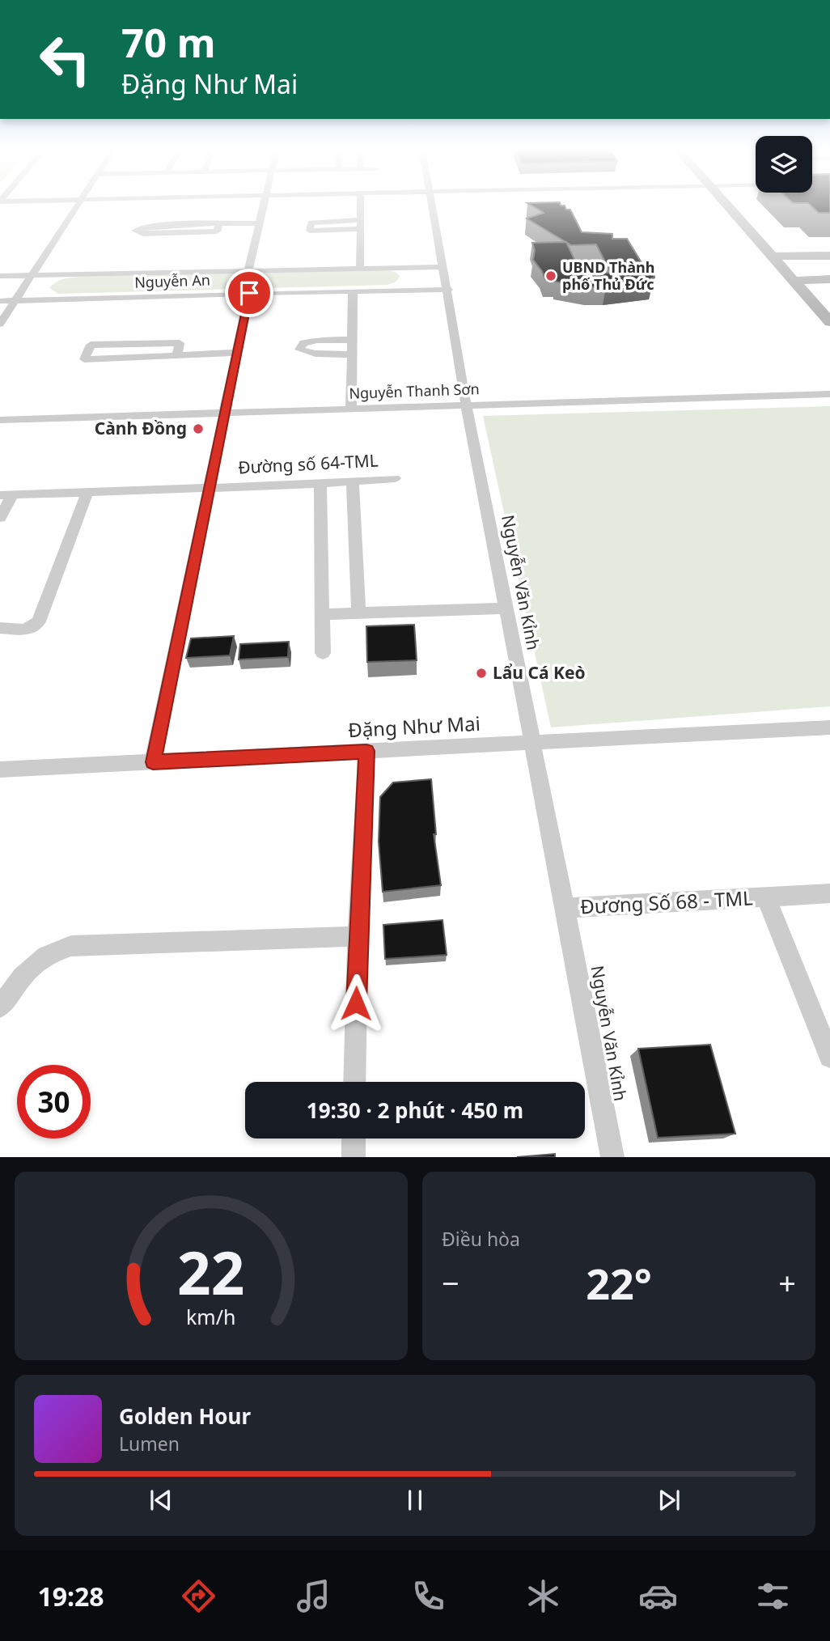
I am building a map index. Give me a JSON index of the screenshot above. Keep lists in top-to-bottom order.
{
  "streets": {
    "street": [
      "Nguyễn An",
      "Nguyễn Thanh Sơn",
      "Đường số 64-TML",
      "Nguyễn Văn Kỉnh",
      "Đặng Như Mai",
      "Đương Số 68 - TML"
    ]
  },
  "crossings": [
    ["Nguyễn An", "Nguyễn Văn Kỉnh"],
    ["Nguyễn Thanh Sơn", "Nguyễn Văn Kỉnh"],
    ["Nguyễn Văn Kỉnh", "Đặng Như Mai"],
    ["Nguyễn Văn Kỉnh", "Đương Số 68 - TML"]
  ],
  "places": ["UBND Thành phố Thủ Đức", "Cành Đồng", "Lẩu Cá Keò"],
  "page": {
    "turn": ["70 m", "Đặng Như Mai"],
    "limit": "30",
    "trip": "19:30 · 2 phút · 450 m",
    "tile": "Điều hòa",
    "heat": ["−", "22°", "+"],
    "song": ["Golden Hour", "Lumen"],
    "tabs": "19:28",
    "gauge": ["22", "km/h"]
  }
}
